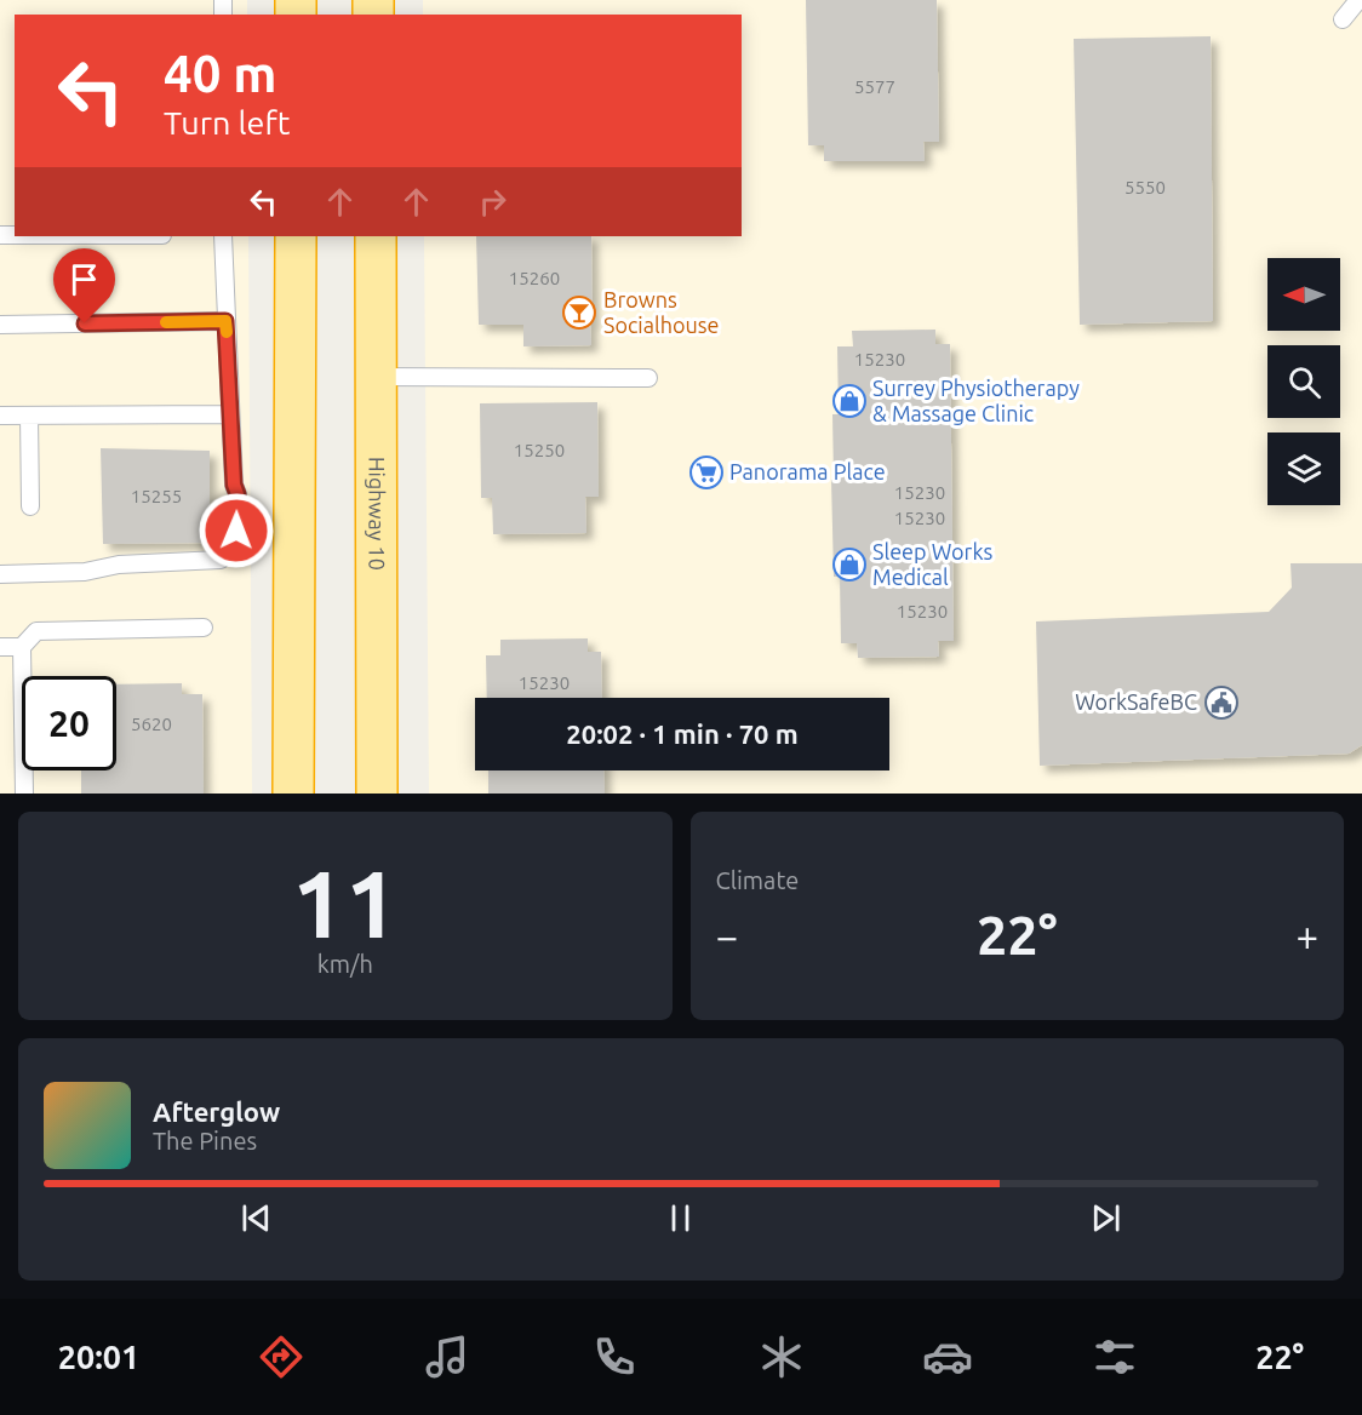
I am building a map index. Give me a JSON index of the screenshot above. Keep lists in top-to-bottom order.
{
  "streets": {
    "highway": ["Highway 10"]
  },
  "places": {
    "bar": ["Browns Socialhouse"],
    "shop": ["Surrey Physiotherapy & Massage Clinic", "Sleep Works Medical"],
    "supermarket": ["Panorama Place"],
    "public building": ["WorkSafeBC"]
  },
  "house_numbers": [
    "5577",
    "5550",
    "15260",
    "15230",
    "15250",
    "15230",
    "15255",
    "15230",
    "15230",
    "15230",
    "5620"
  ],
  "north": "left",
  "page": {
    "turn": ["40 m", "Turn left"],
    "limit": "20",
    "trip": "20:02 · 1 min · 70 m",
    "tile": [
      ["11", "km/h"],
      "Climate"
    ],
    "heat": ["−", "22°", "+"],
    "song": ["Afterglow", "The Pines"],
    "tabs": ["20:01", "22°"]
  }
}
